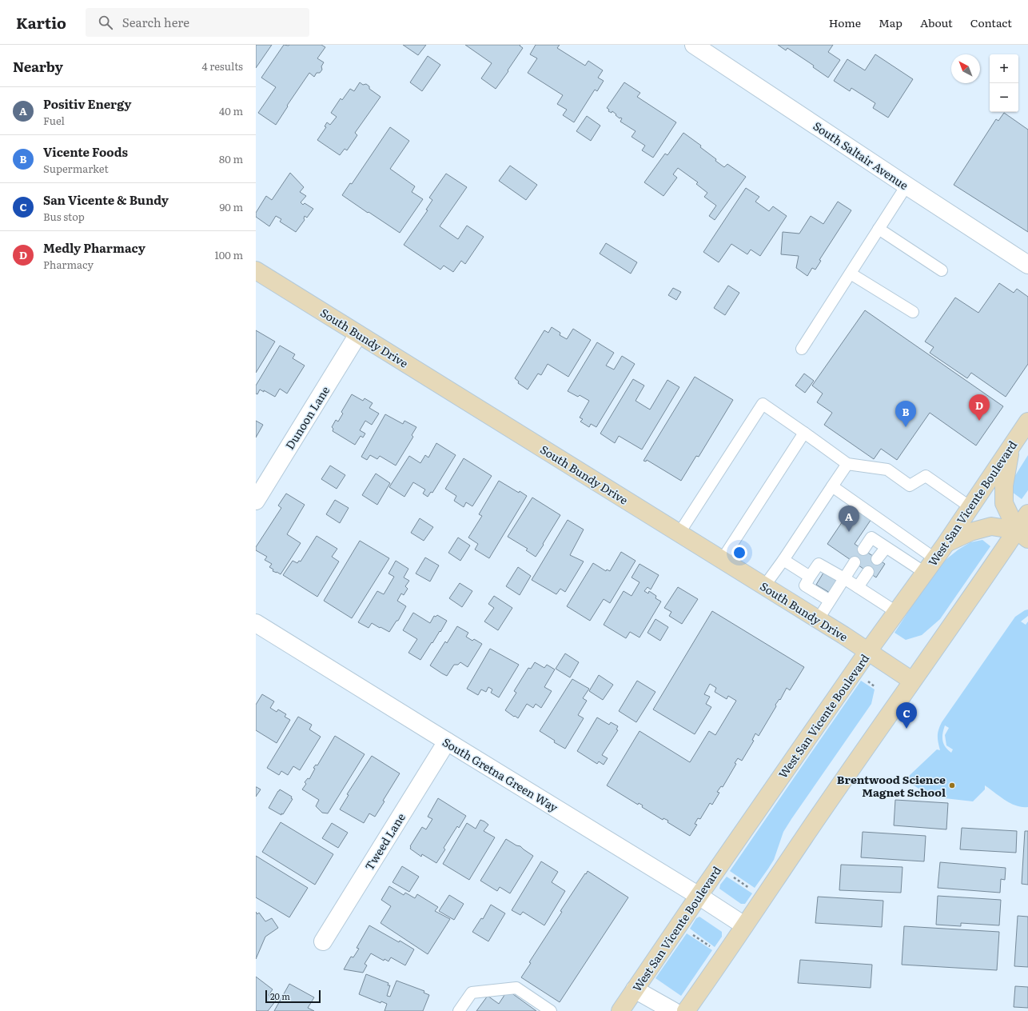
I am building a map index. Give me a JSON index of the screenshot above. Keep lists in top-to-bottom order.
{
  "streets": {
    "main road": ["South Bundy Drive", "West San Vicente Boulevard"],
    "street": [
      "South Saltair Avenue",
      "Dunoon Lane",
      "South Gretna Green Way",
      "Tweed Lane"
    ]
  },
  "crossings": [
    ["South Bundy Drive", "Dunoon Lane"],
    ["South Bundy Drive", "West San Vicente Boulevard"],
    ["West San Vicente Boulevard", "South Gretna Green Way"],
    ["South Gretna Green Way", "Tweed Lane"]
  ],
  "places": ["Brentwood Science Magnet School"],
  "scale_bar": "20 m",
  "north": "top left",
  "page": {
    "header": "Kartio",
    "search": "Search here",
    "nav": [
      "Home",
      "Map",
      "About",
      "Contact"
    ],
    "heading": ["Nearby", "4 results"],
    "map_buttons": ["+", "−"],
    "list": [
      {
        "mark": "A",
        "name": "Positiv Energy",
        "note": "Fuel",
        "value": "40 m"
      },
      {
        "mark": "B",
        "name": "Vicente Foods",
        "note": "Supermarket",
        "value": "80 m"
      },
      {
        "mark": "C",
        "name": "San Vicente & Bundy",
        "note": "Bus stop",
        "value": "90 m"
      },
      {
        "mark": "D",
        "name": "Medly Pharmacy",
        "note": "Pharmacy",
        "value": "100 m"
      }
    ],
    "pins": [
      "D",
      "B",
      "A",
      "C"
    ],
    "scale": "20 m"
  }
}
